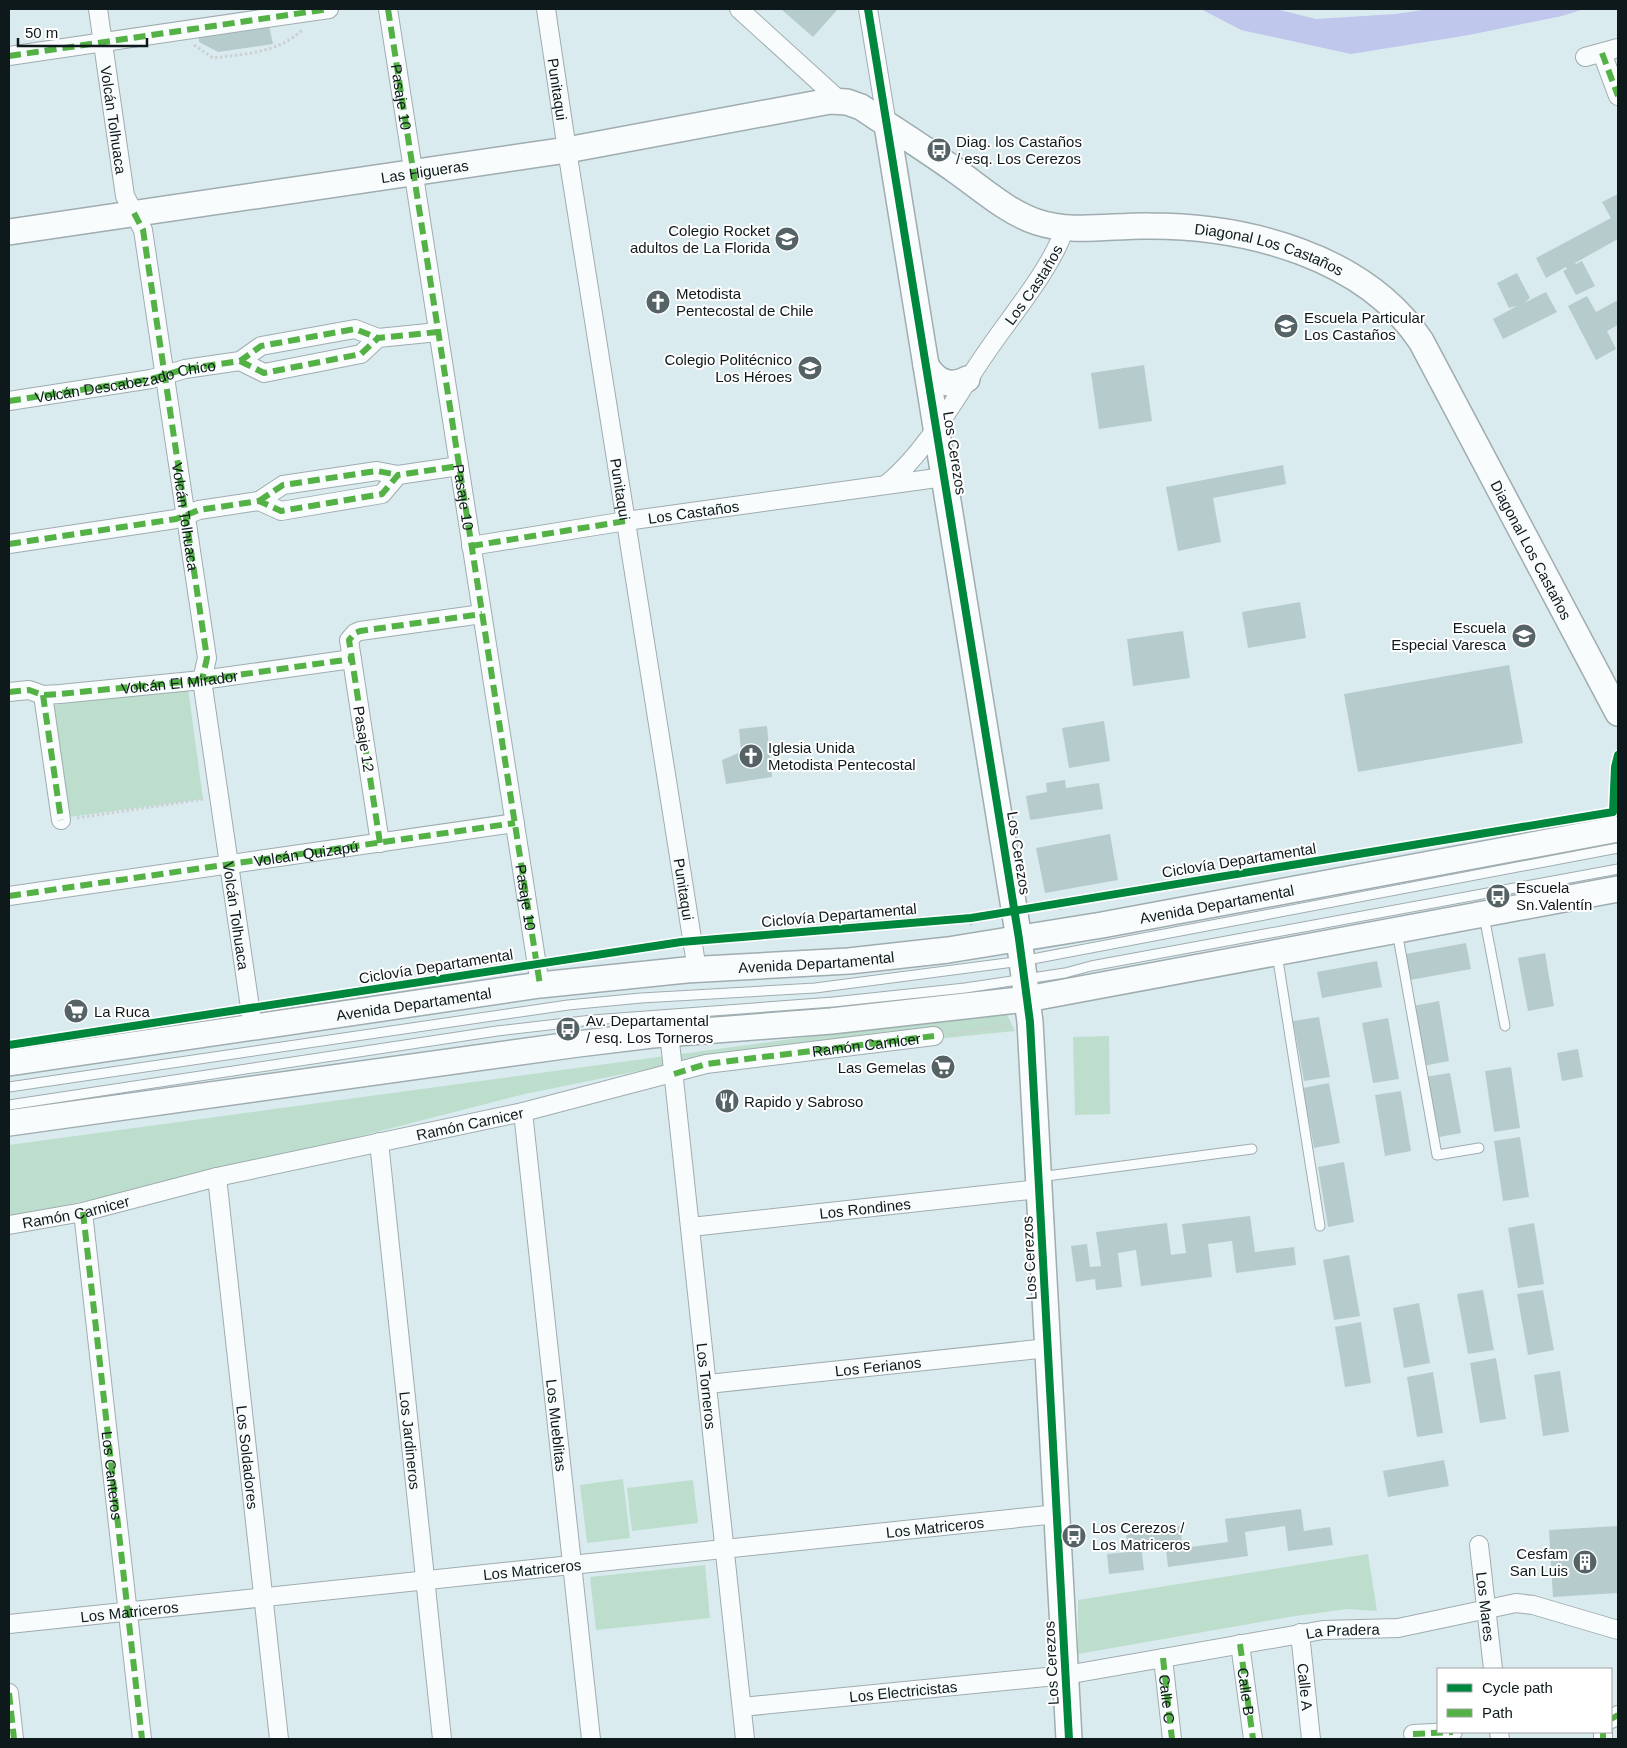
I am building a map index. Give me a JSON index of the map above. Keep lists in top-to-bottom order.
{
  "streets": {
    "street": [
      "Punitaqui",
      "Pasaje 10",
      "Volcán Tolhuaca",
      "Las Higueras",
      "Diagonal Los Castaños",
      "Los Castaños",
      "Volcán Descabezado Chico",
      "Los Cerezos",
      "Volcán El Mirador",
      "Pasaje 12",
      "Volcán Quizapú",
      "Avenida Departamental",
      "Ramón Carnicer",
      "Los Rondines",
      "Los Ferianos",
      "Los Torneros",
      "Los Mueblitas",
      "Los Jardineros",
      "Los Soldadores",
      "Los Canteros",
      "Los Matriceros",
      "Los Mares",
      "La Pradera",
      "Calle A",
      "Los Electricistas",
      "Calle B",
      "Calle C"
    ],
    "cycle path": ["Ciclovía Departamental"]
  },
  "crossings": [
    ["Punitaqui", "Las Higueras"],
    ["Punitaqui", "Los Castaños"],
    ["Punitaqui", "Avenida Departamental"],
    ["Pasaje 10", "Las Higueras"],
    ["Pasaje 10", "Los Castaños"],
    ["Pasaje 10", "Volcán Descabezado Chico"],
    ["Pasaje 10", "Pasaje 12"],
    ["Pasaje 10", "Volcán Quizapú"],
    ["Pasaje 10", "Avenida Departamental"],
    ["Volcán Tolhuaca", "Las Higueras"],
    ["Volcán Tolhuaca", "Volcán Descabezado Chico"],
    ["Volcán Tolhuaca", "Volcán El Mirador"],
    ["Volcán Tolhuaca", "Volcán Quizapú"],
    ["Volcán Tolhuaca", "Avenida Departamental"],
    ["Las Higueras", "Diagonal Los Castaños"],
    ["Diagonal Los Castaños", "Los Castaños"],
    ["Diagonal Los Castaños", "Los Cerezos"],
    ["Los Castaños", "Los Cerezos"],
    ["Los Cerezos", "Avenida Departamental"],
    ["Los Cerezos", "Los Rondines"],
    ["Los Cerezos", "Los Ferianos"],
    ["Los Cerezos", "Los Matriceros"],
    ["Los Cerezos", "La Pradera"],
    ["Los Cerezos", "Los Electricistas"],
    ["Volcán El Mirador", "Pasaje 12"],
    ["Pasaje 12", "Volcán Quizapú"],
    ["Avenida Departamental", "Los Torneros"],
    ["Ramón Carnicer", "Los Torneros"],
    ["Ramón Carnicer", "Los Mueblitas"],
    ["Ramón Carnicer", "Los Jardineros"],
    ["Ramón Carnicer", "Los Soldadores"],
    ["Ramón Carnicer", "Los Canteros"],
    ["Los Rondines", "Los Torneros"],
    ["Los Ferianos", "Los Torneros"],
    ["Los Torneros", "Los Matriceros"],
    ["Los Torneros", "Los Electricistas"],
    ["Los Mueblitas", "Los Matriceros"],
    ["Los Jardineros", "Los Matriceros"],
    ["Los Soldadores", "Los Matriceros"],
    ["Los Canteros", "Los Matriceros"],
    ["Los Mares", "La Pradera"],
    ["La Pradera", "Calle A"],
    ["La Pradera", "Los Electricistas"],
    ["La Pradera", "Calle B"],
    ["La Pradera", "Calle C"]
  ],
  "places": {
    "bus stop": [
      "Diag. los Castaños / esq. Los Cerezos",
      "Escuela Sn.Valentín",
      "Av. Departamental / esq. Los Torneros",
      "Los Cerezos / Los Matriceros"
    ],
    "school or university": [
      "Colegio Rocket adultos de La Florida",
      "Escuela Particular Los Castaños",
      "Colegio Politécnico Los Héroes",
      "Escuela Especial Varesca"
    ],
    "church": ["Metodista Pentecostal de Chile", "Iglesia Unida Metodista Pentecostal"],
    "supermarket": ["La Ruca", "Las Gemelas"],
    "restaurant": ["Rapido y Sabroso"],
    "building": ["Cesfam San Luis"]
  },
  "legend": ["Cycle path", "Path"],
  "scale_bar": "50 m"
}
